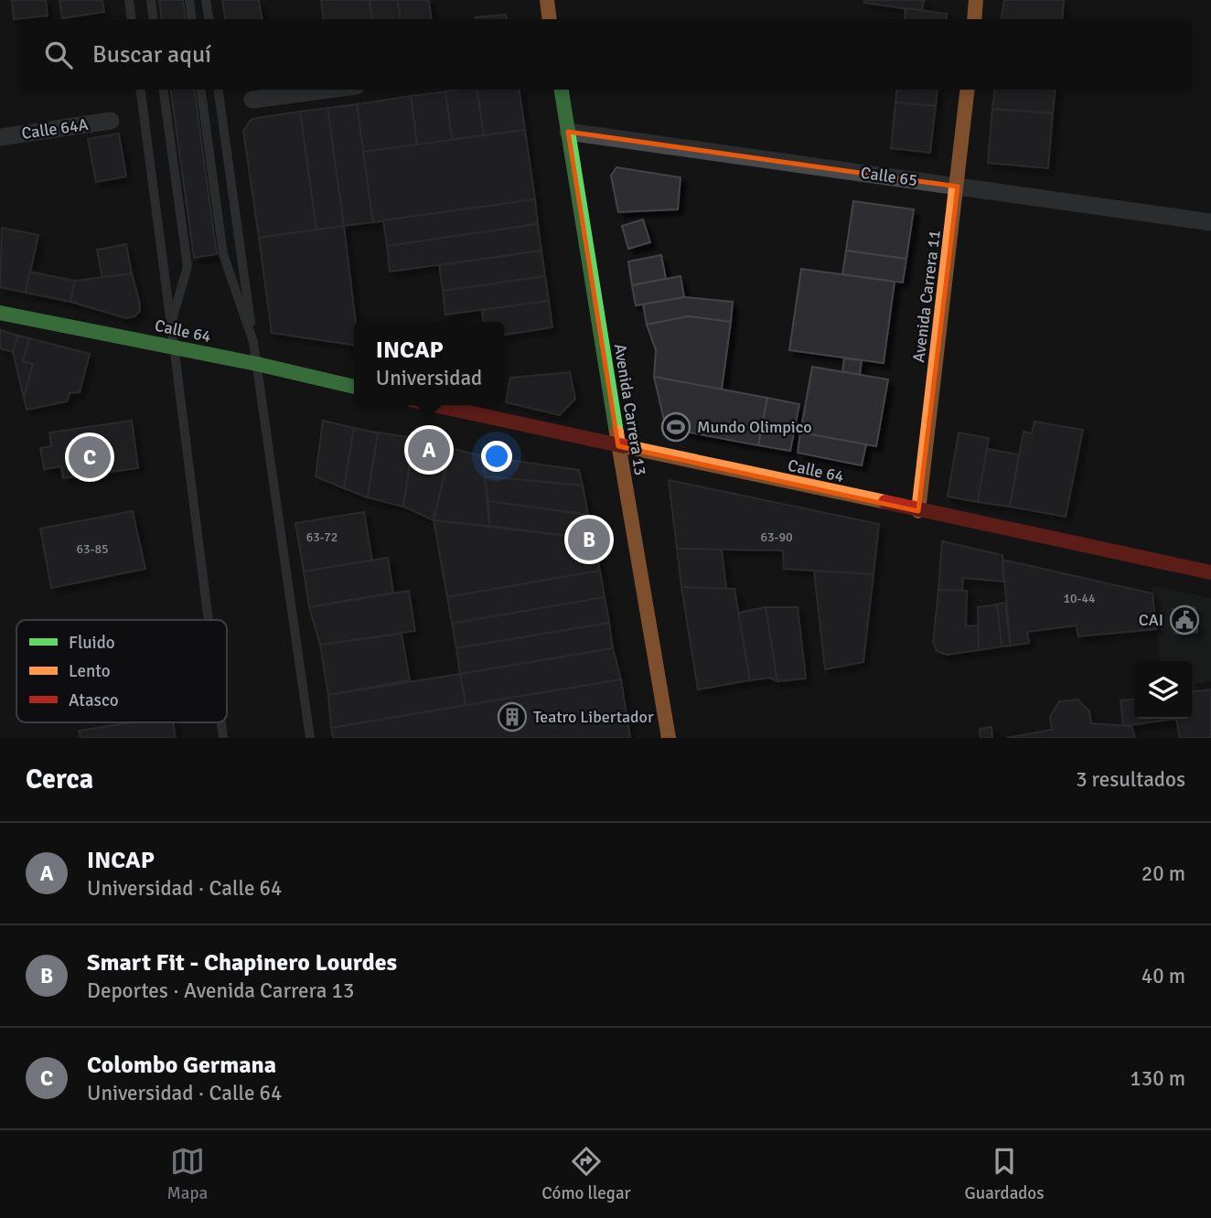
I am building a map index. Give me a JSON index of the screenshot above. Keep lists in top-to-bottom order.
{
  "streets": {
    "main road": ["Avenida Carrera 11", "Calle 64", "Avenida Carrera 13"],
    "street": ["Calle 64A", "Calle 65"]
  },
  "crossings": [
    ["Calle 65", "Avenida Carrera 11"],
    ["Calle 65", "Avenida Carrera 13"],
    ["Avenida Carrera 11", "Calle 64"],
    ["Calle 64", "Avenida Carrera 13"]
  ],
  "places": {
    "sports": ["Mundo Olimpico"],
    "public building": ["CAI"],
    "building": ["Teatro Libertador"]
  },
  "house_numbers": [
    "63-72",
    "63-90",
    "63-85",
    "10-44"
  ],
  "legend": ["Fluido", "Lento", "Atasco"],
  "page": {
    "search": "Buscar aquí",
    "popup": ["INCAP", "Universidad"],
    "pins": ["A", "C", "B"],
    "heading": ["Cerca", "3 resultados"],
    "list": [
      {
        "mark": "A",
        "name": "INCAP",
        "note": "Universidad · Calle 64",
        "value": "20 m"
      },
      {
        "mark": "B",
        "name": "Smart Fit - Chapinero Lourdes",
        "note": "Deportes · Avenida Carrera 13",
        "value": "40 m"
      },
      {
        "mark": "C",
        "name": "Colombo Germana",
        "note": "Universidad · Calle 64",
        "value": "130 m"
      }
    ],
    "nav": ["Mapa", "Cómo llegar", "Guardados"]
  }
}
